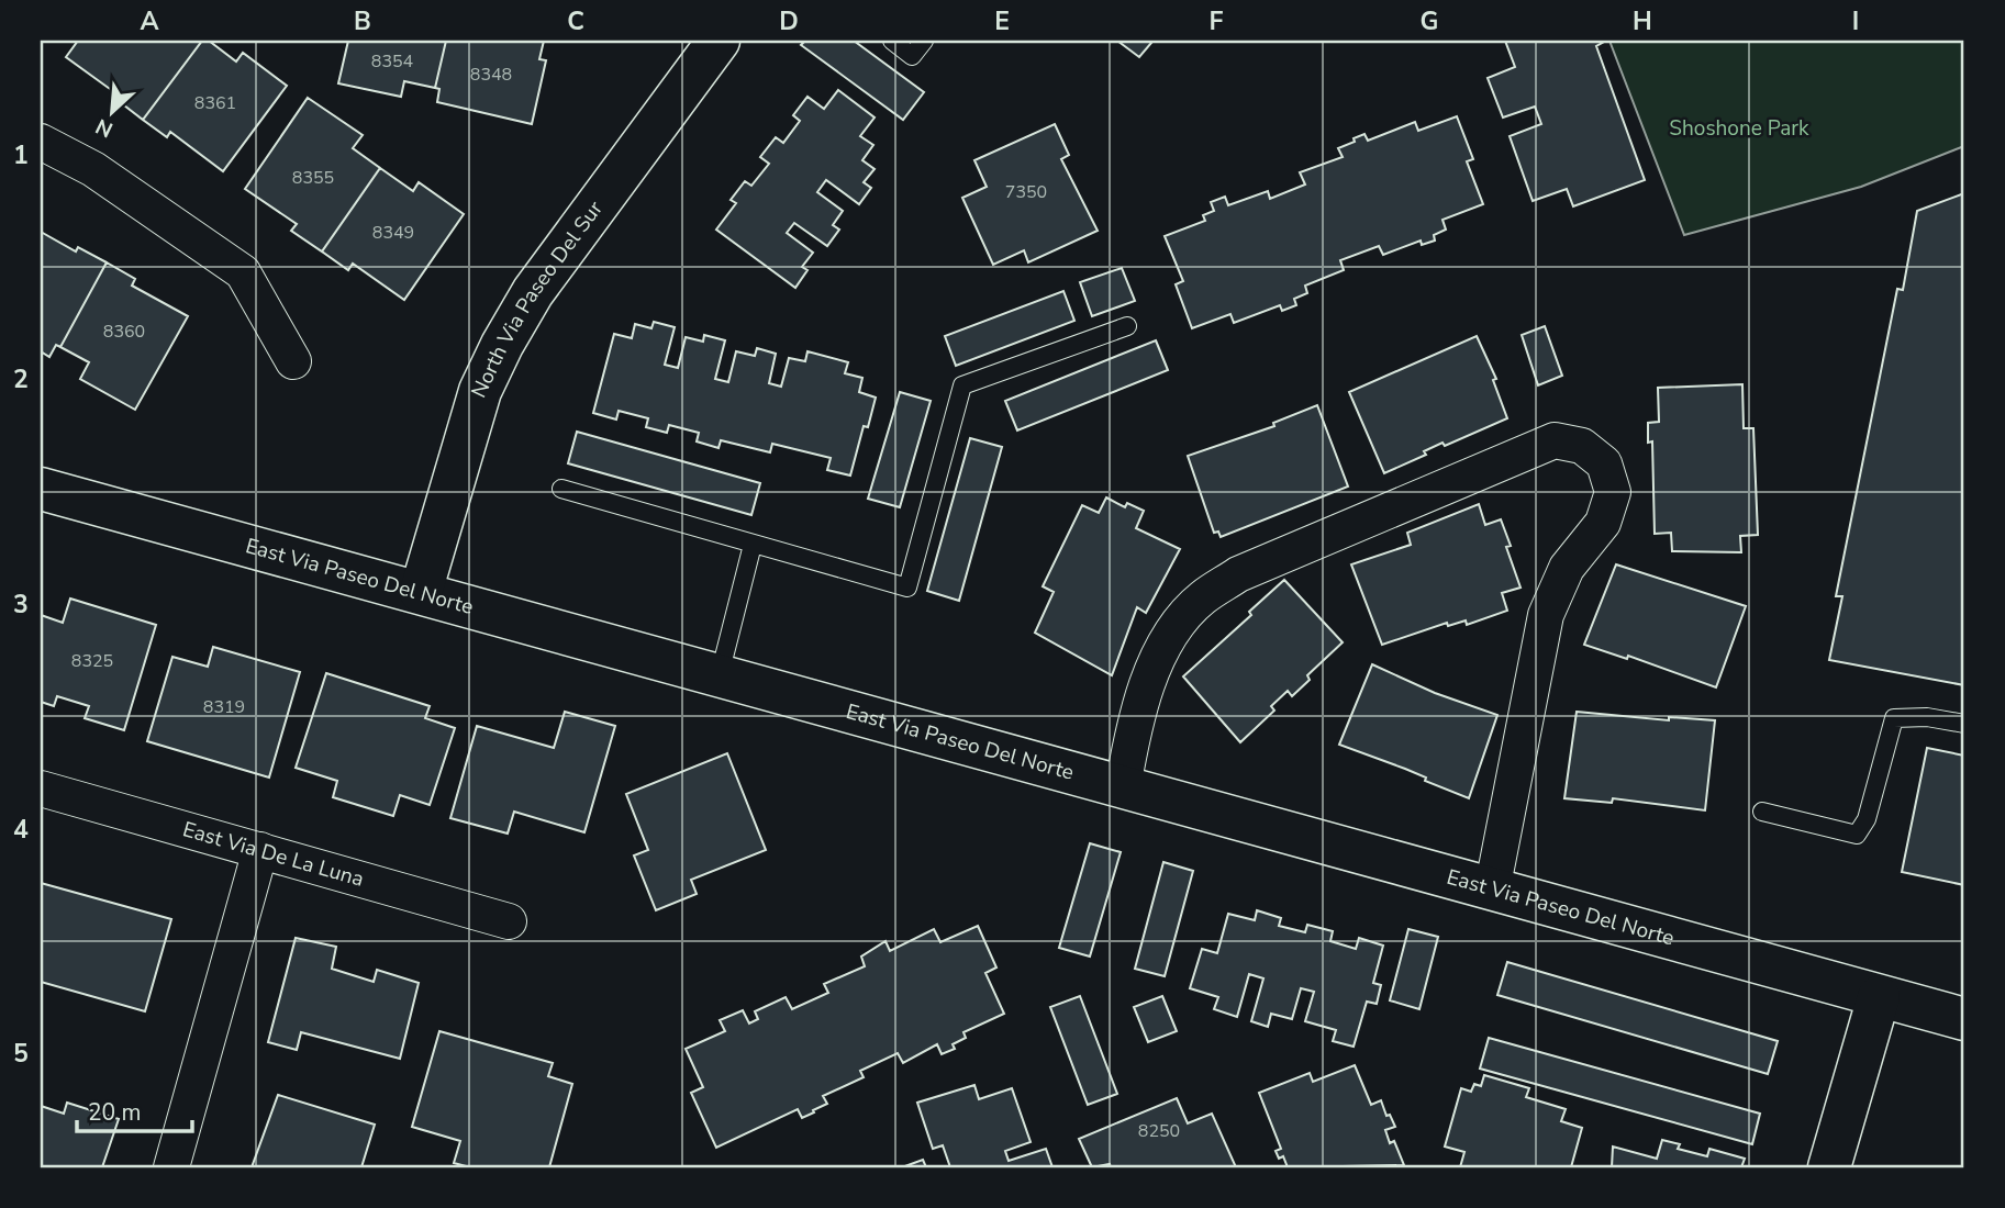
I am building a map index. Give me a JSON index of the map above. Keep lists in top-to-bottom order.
{
  "streets": {
    "street": ["North Via Paseo Del Sur", "East Via Paseo Del Norte", "East Via De La Luna"]
  },
  "crossings": [
    ["North Via Paseo Del Sur", "East Via Paseo Del Norte"]
  ],
  "parks": ["Shoshone Park"],
  "house_numbers": [
    "8354",
    "8348",
    "8361",
    "8355",
    "7350",
    "8349",
    "8360",
    "8325",
    "8319",
    "8250"
  ],
  "scale_bar": "20 m",
  "north": "bottom left",
  "grid": {
    "columns": [
      "A",
      "B",
      "C",
      "D",
      "E",
      "F",
      "G",
      "H",
      "I"
    ],
    "rows": [
      "1",
      "2",
      "3",
      "4",
      "5"
    ]
  }
}
